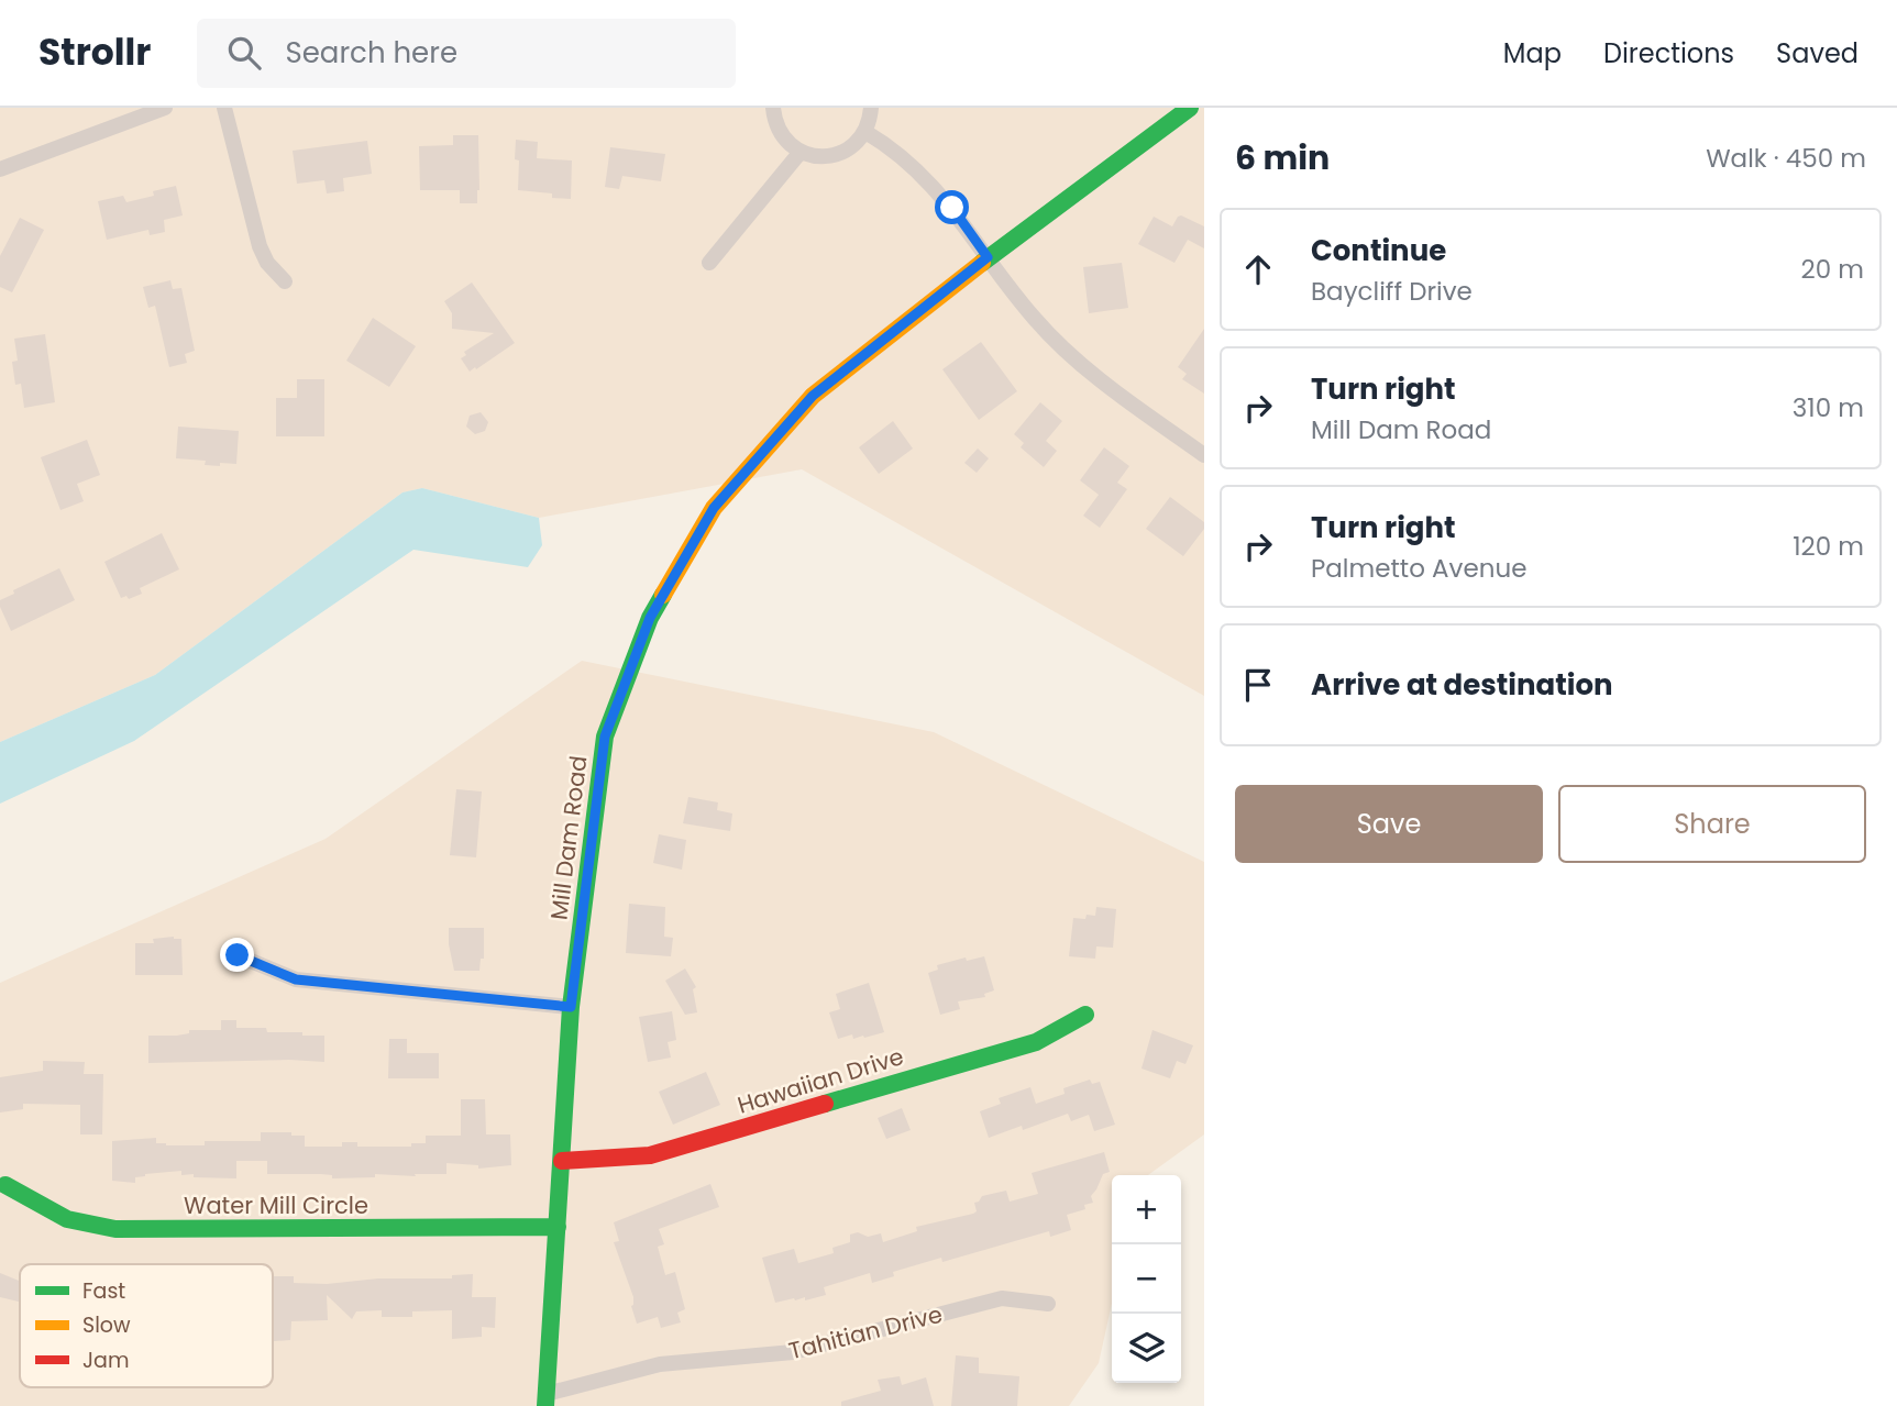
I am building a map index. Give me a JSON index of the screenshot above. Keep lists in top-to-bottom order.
{
  "streets": {
    "street": [
      "Mill Dam Road",
      "Hawaiian Drive",
      "Water Mill Circle",
      "Tahitian Drive"
    ]
  },
  "crossings": [
    ["Mill Dam Road", "Hawaiian Drive"],
    ["Mill Dam Road", "Water Mill Circle"],
    ["Mill Dam Road", "Tahitian Drive"]
  ],
  "legend": ["Fast", "Slow", "Jam"],
  "page": {
    "header": "Strollr",
    "search": "Search here",
    "nav": ["Map", "Directions", "Saved"],
    "heading": ["6 min", "Walk · 450 m"],
    "list": [
      ["Continue", "Baycliff Drive", "20 m"],
      ["Turn right", "Mill Dam Road", "310 m"],
      ["Turn right", "Palmetto Avenue", "120 m"],
      "Arrive at destination"
    ],
    "buttons": ["Save", "Share"],
    "map_buttons": ["+", "−"]
  }
}
